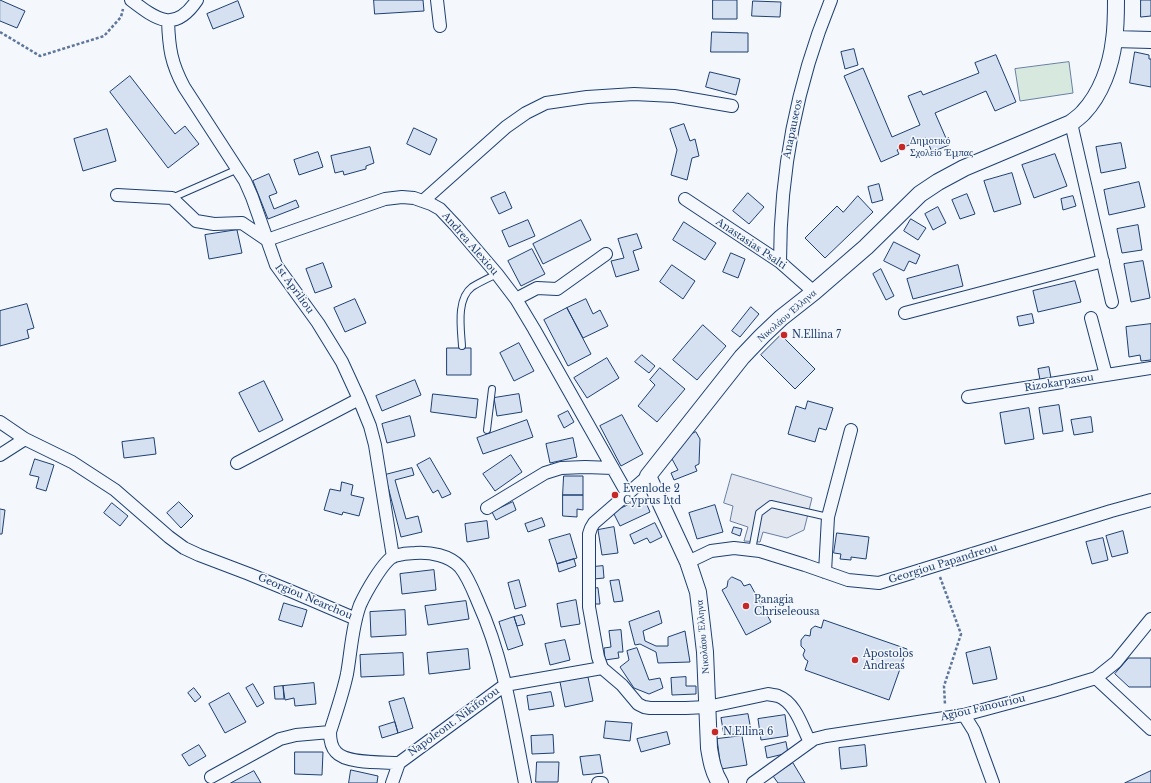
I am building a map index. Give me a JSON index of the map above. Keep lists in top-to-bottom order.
{
  "streets": {
    "street": [
      "Anapauseos",
      "Andrea Alexiou",
      "Anastasias Psalti",
      "1st Apriliou",
      "Νικολάου Έλληνα",
      "Rizokarpasou",
      "Georgiou Papandreou",
      "Georgiou Nearchou",
      "Agiou Fanouriou",
      "Napoleont. Nikiforou"
    ]
  },
  "crossings": [
    ["Anapauseos", "Anastasias Psalti"],
    ["Andrea Alexiou", "1st Apriliou"],
    ["Anastasias Psalti", "Νικολάου Έλληνα"],
    ["1st Apriliou", "Georgiou Nearchou"],
    ["Νικολάου Έλληνα", "Georgiou Papandreou"]
  ],
  "places": [
    "Δημοτικό Σχολείο Έμπας",
    "N.Ellina 7",
    "Evenlode 2 Cyprus Ltd",
    "Panagia Chriseleousa",
    "Apostolos Andreas",
    "N.Ellina 6"
  ]
}
